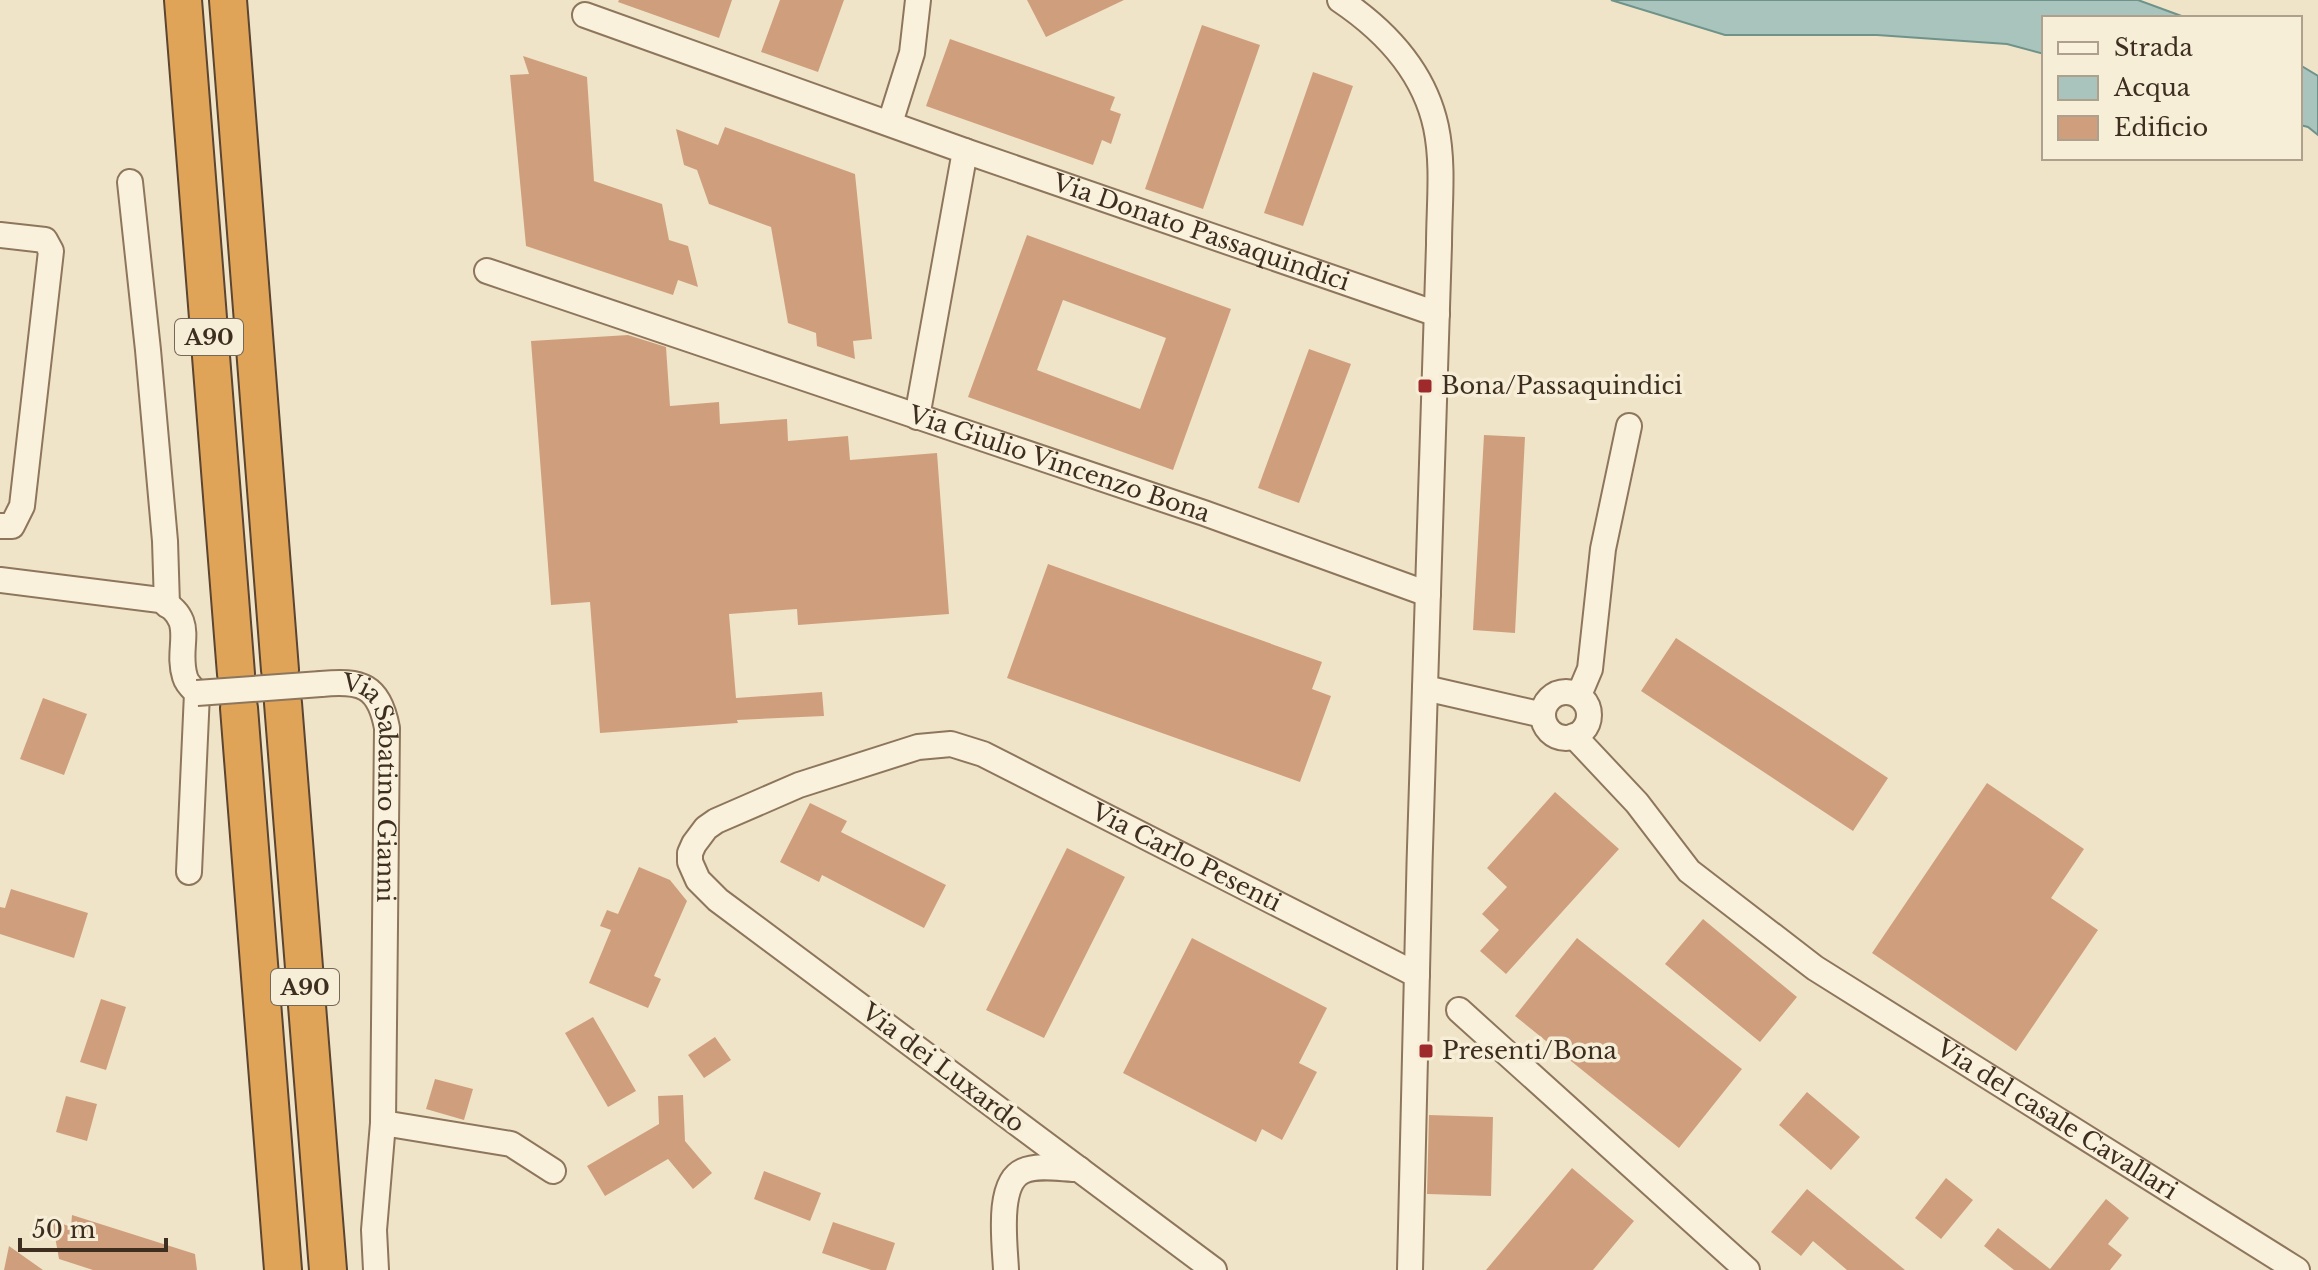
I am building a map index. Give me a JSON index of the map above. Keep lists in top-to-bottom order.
{
  "streets": {
    "highway": ["A90"],
    "street": [
      "Via Donato Passaquindici",
      "Via Giulio Vincenzo Bona",
      "Via Sabatino Gianni",
      "Via Carlo Pesenti",
      "Via dei Luxardo",
      "Via del casale Cavallari"
    ]
  },
  "crossings": [
    ["Via Donato Passaquindici", "Via Giulio Vincenzo Bona"],
    ["Via Carlo Pesenti", "Via dei Luxardo"]
  ],
  "places": {
    "transit": ["Bona/Passaquindici", "Presenti/Bona"]
  },
  "legend": ["Strada", "Acqua", "Edificio"],
  "scale_bar": "50 m"
}
